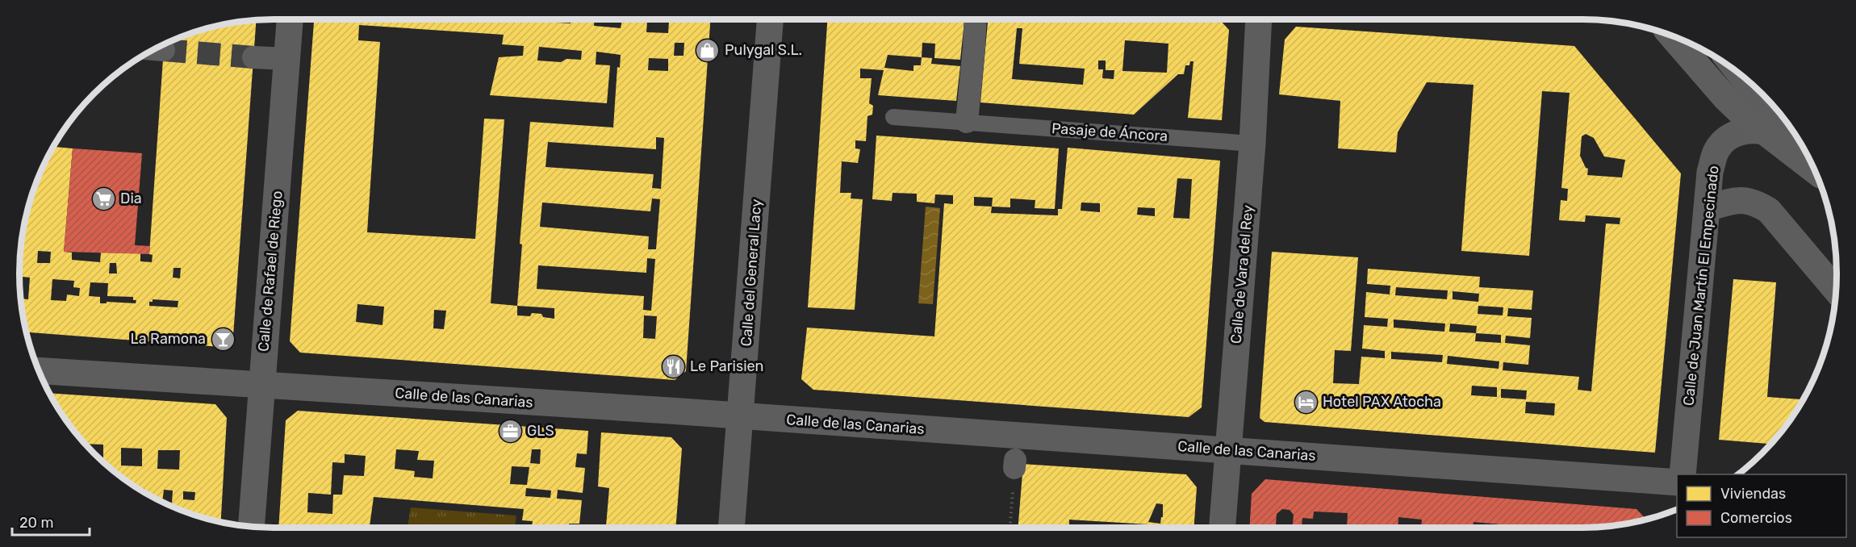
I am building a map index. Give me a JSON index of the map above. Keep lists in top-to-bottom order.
{
  "streets": {
    "street": [
      "Calle de Rafael de Riego",
      "Calle del General Lacy",
      "Calle de Vara del Rey",
      "Calle de Juan Martín El Empecinado",
      "Calle de las Canarias"
    ],
    "lane": ["Pasaje de Áncora"]
  },
  "crossings": [
    ["Pasaje de Áncora", "Calle de Vara del Rey"],
    ["Calle de Rafael de Riego", "Calle de las Canarias"],
    ["Calle del General Lacy", "Calle de las Canarias"],
    ["Calle de Vara del Rey", "Calle de las Canarias"]
  ],
  "places": {
    "shop": ["Pulygal S.L."],
    "supermarket": ["Dia"],
    "bar": ["La Ramona"],
    "restaurant": ["Le Parisien"],
    "hotel": ["Hotel PAX Atocha"],
    "office": ["GLS"]
  },
  "legend": ["Viviendas", "Comercios"],
  "scale_bar": "20 m"
}
